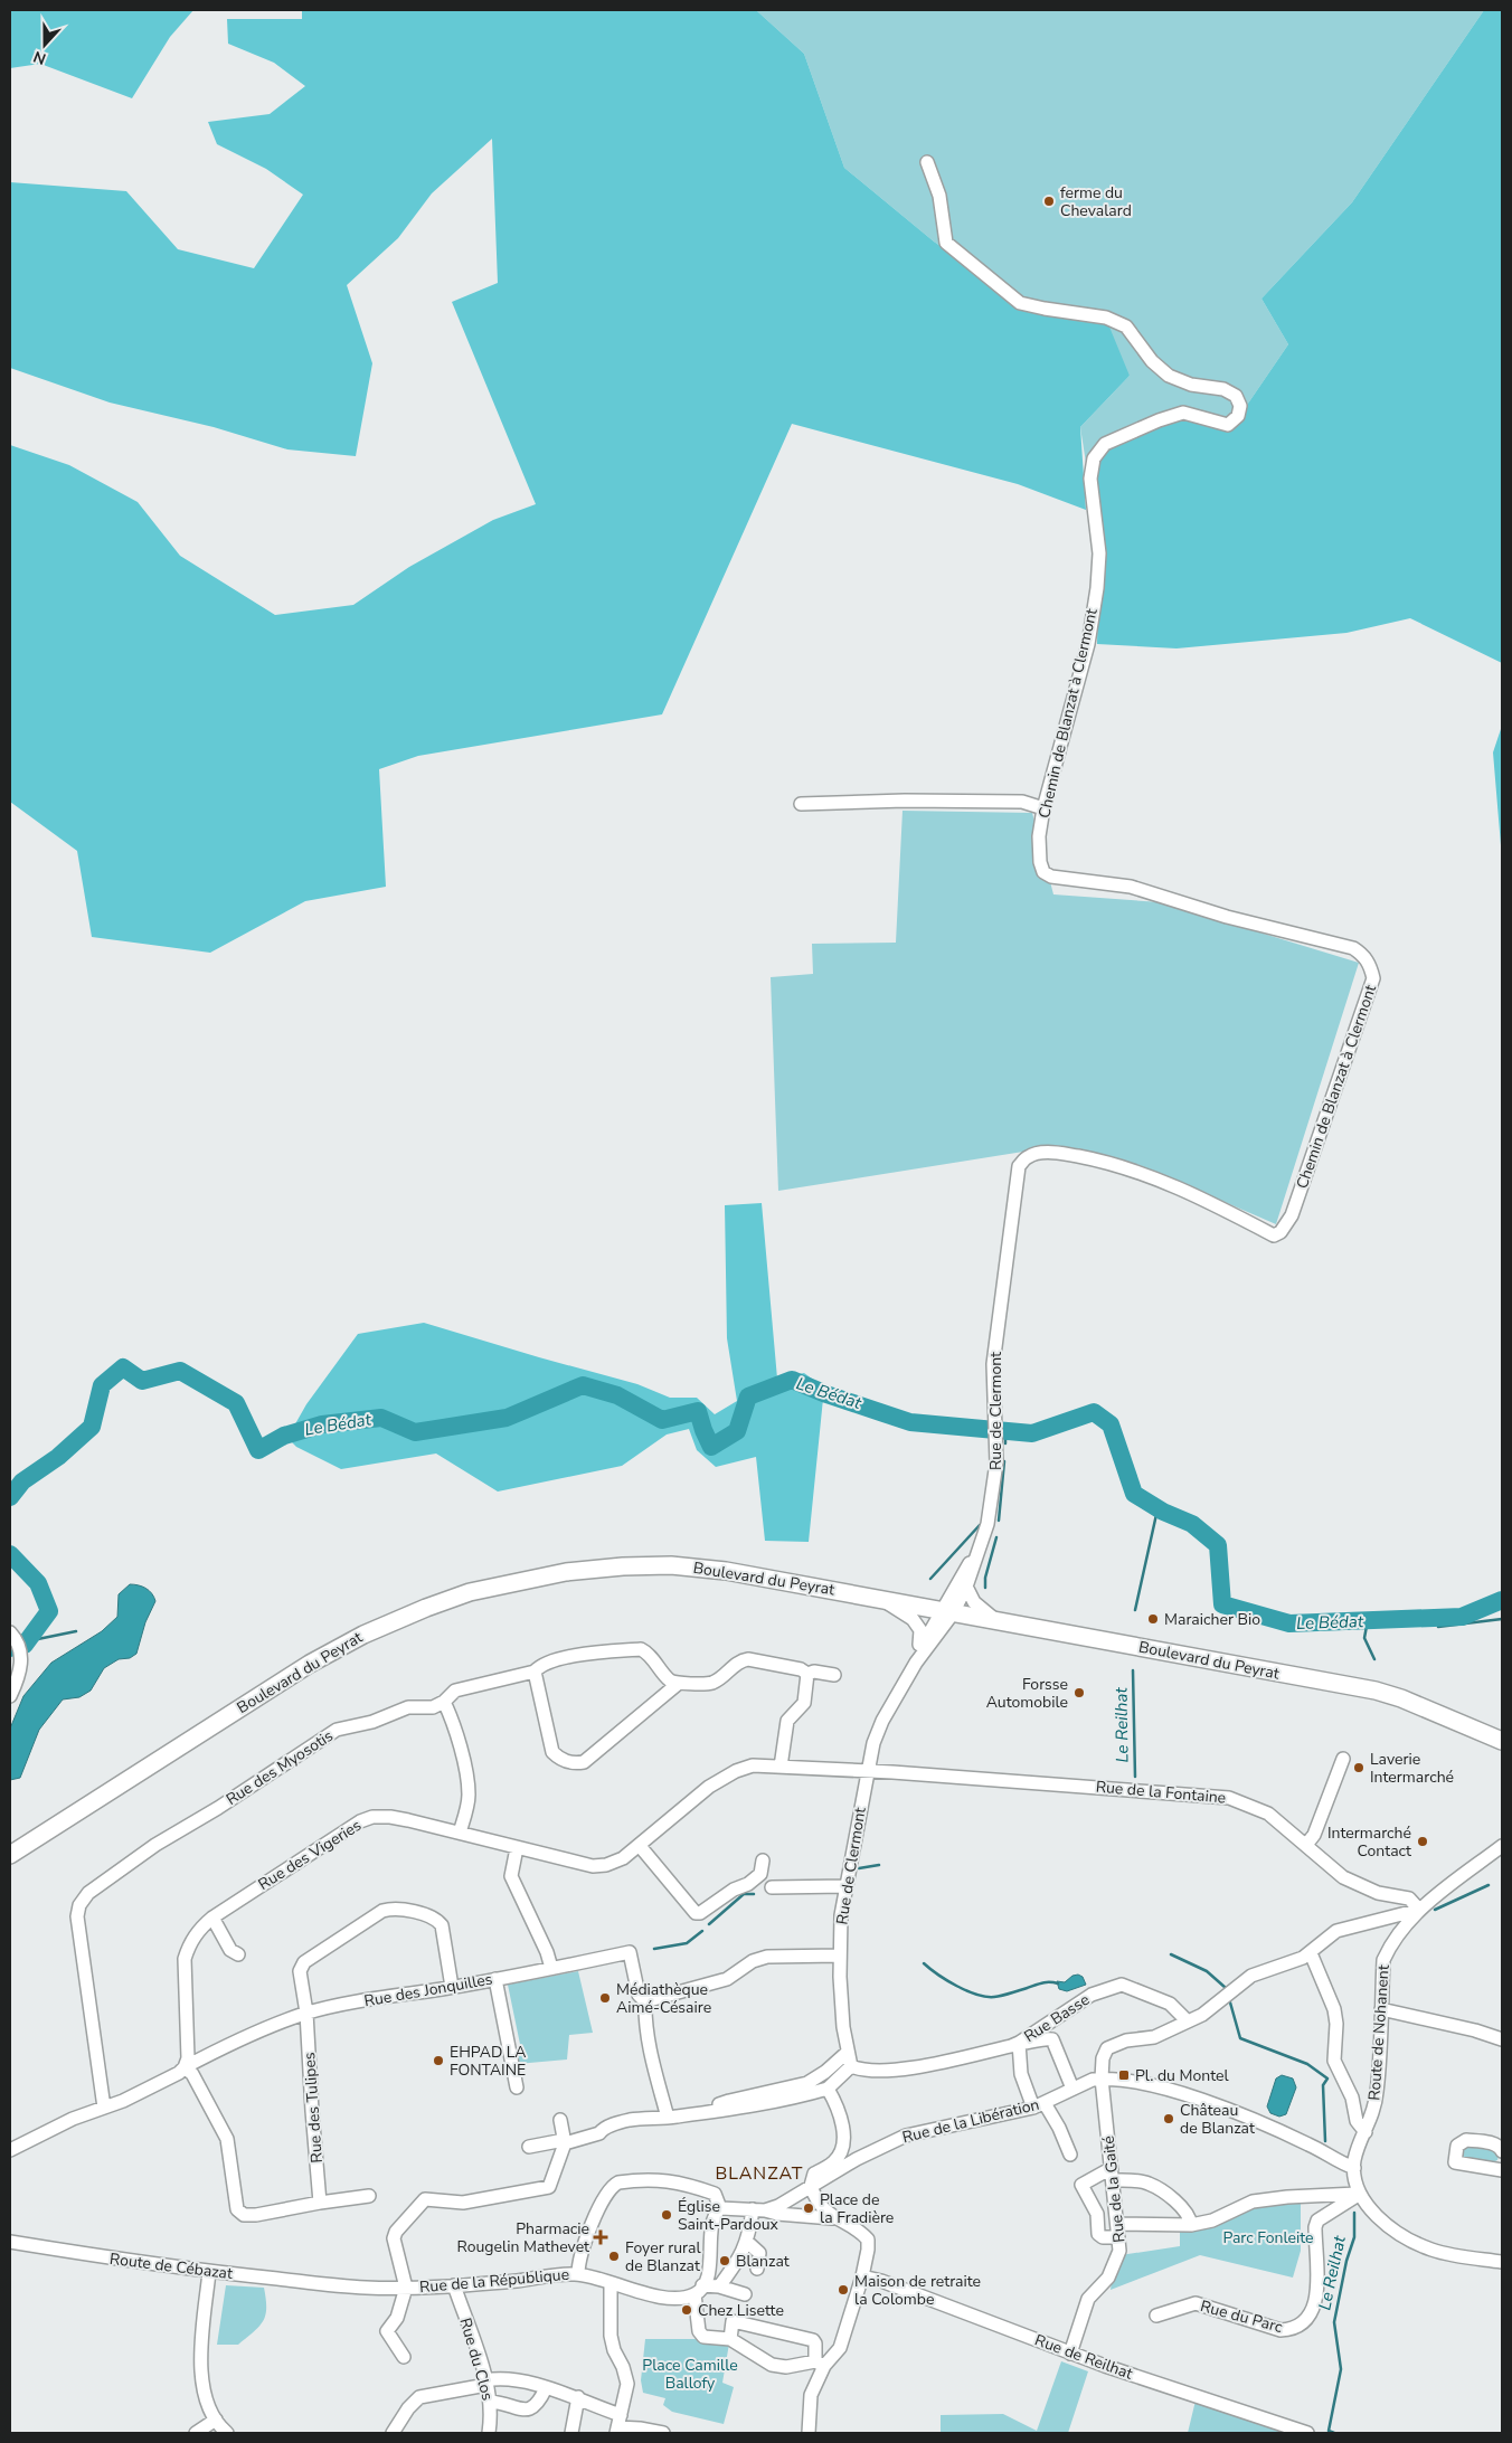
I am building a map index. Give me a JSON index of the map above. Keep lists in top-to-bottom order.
{
  "streets": {
    "main road": ["Boulevard du Peyrat"],
    "street": [
      "Chemin de Blanzat à Clermont",
      "Rue de Clermont",
      "Rue des Myosotis",
      "Rue de la Fontaine",
      "Rue des Vigeries",
      "Rue des Jonquilles",
      "Rue Basse",
      "Route de Nohanent",
      "Rue des Tulipes",
      "Rue de la Libération",
      "Rue de la Gaité",
      "Route de Cébazat",
      "Rue de la République",
      "Rue du Parc",
      "Rue de Reilhat",
      "Rue du Clos"
    ]
  },
  "crossings": [
    ["Chemin de Blanzat à Clermont", "Rue de Clermont"],
    ["Rue de Clermont", "Boulevard du Peyrat"],
    ["Rue de Clermont", "Rue de la Fontaine"],
    ["Rue de Clermont", "Rue des Vigeries"],
    ["Rue de Clermont", "Rue Basse"],
    ["Rue de la Fontaine", "Rue des Vigeries"],
    ["Rue de la Fontaine", "Route de Nohanent"],
    ["Rue des Vigeries", "Rue des Jonquilles"],
    ["Rue des Jonquilles", "Rue des Tulipes"],
    ["Rue Basse", "Rue de la Gaité"],
    ["Route de Nohanent", "Rue de la Libération"],
    ["Rue de la Libération", "Rue de la Gaité"],
    ["Rue de la Gaité", "Rue de Reilhat"],
    ["Route de Cébazat", "Rue de la République"],
    ["Rue de la République", "Rue du Clos"]
  ],
  "districts": ["BLANZAT"],
  "water": ["Le Bédat", "Le Reilhat"],
  "parks": ["Parc Fonleite", "Place Camille Ballofy"],
  "places": {
    "other": [
      "ferme du Chevalard",
      "Maraicher Bio",
      "Forsse Automobile",
      "Laverie Intermarché",
      "Intermarché Contact",
      "Médiathèque Aimé-Césaire",
      "EHPAD LA FONTAINE",
      "Château de Blanzat",
      "Place de la Fradière",
      "Église Saint-Pardoux",
      "Foyer rural de Blanzat",
      "Blanzat",
      "Maison de retraite la Colombe",
      "Chez Lisette"
    ],
    "transit": ["Pl. du Montel"],
    "health": ["Pharmacie Rougelin Mathevet"]
  },
  "north": "bottom"
}
